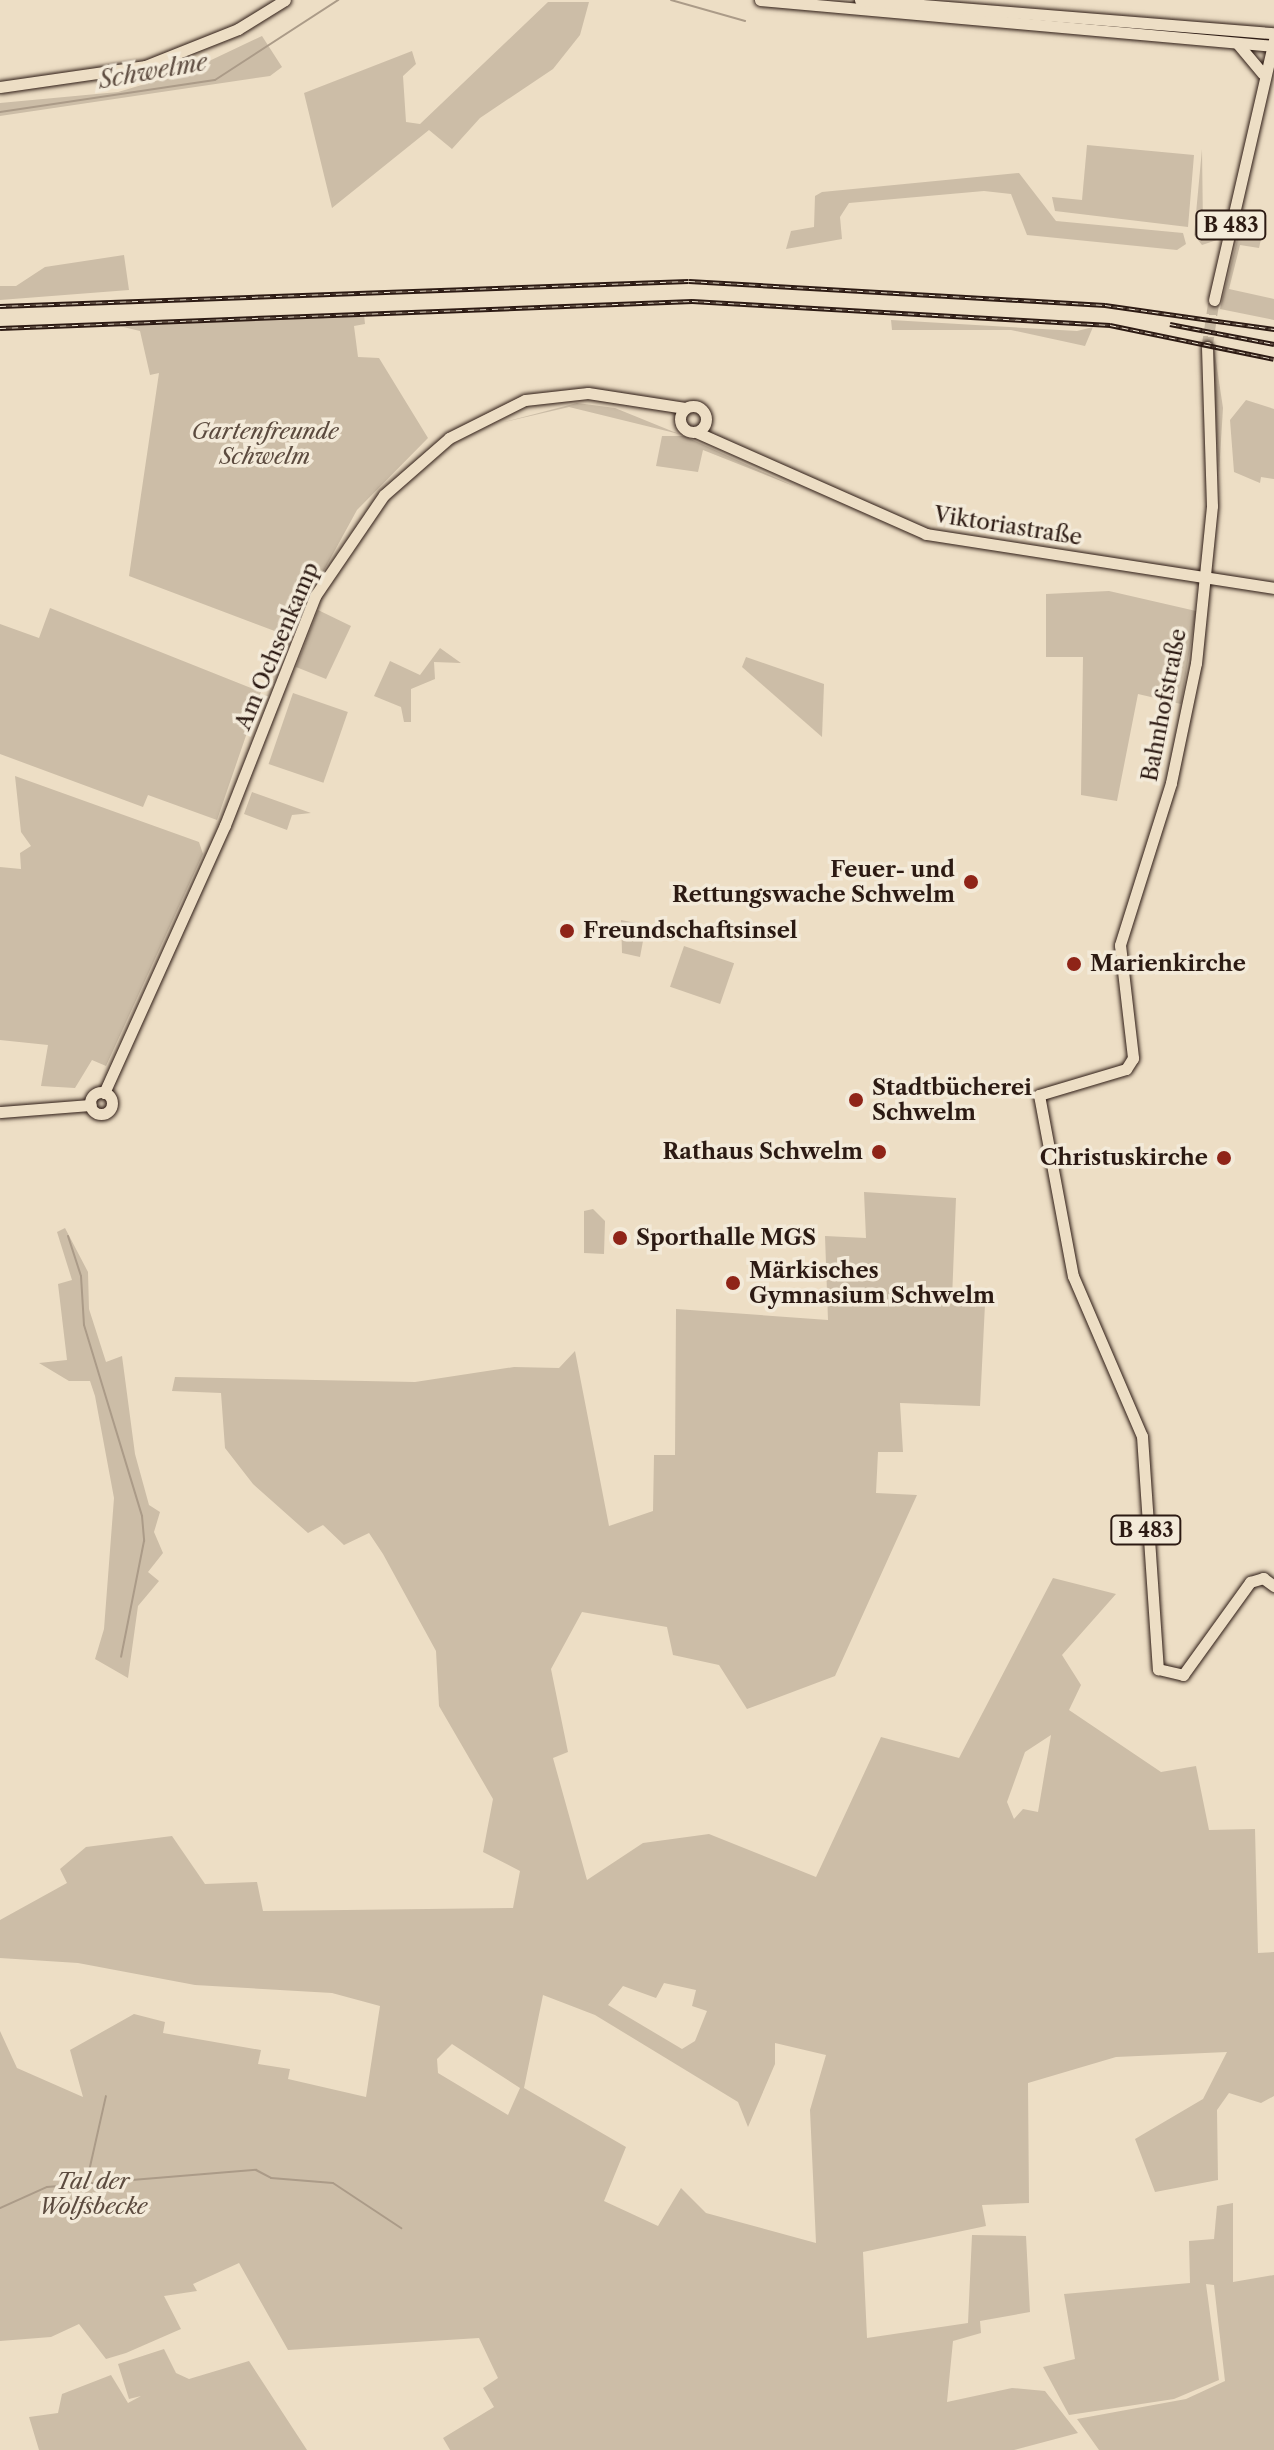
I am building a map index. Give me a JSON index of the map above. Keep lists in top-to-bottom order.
{
  "streets": {
    "main road": [
      "B 483",
      "Viktoriastraße",
      "Am Ochsenkamp",
      "Bahnhofstraße"
    ]
  },
  "crossings": [
    ["Viktoriastraße", "Am Ochsenkamp"],
    ["Viktoriastraße", "Bahnhofstraße"]
  ],
  "water": ["Schwelme"],
  "parks": ["Gartenfreunde Schwelm", "Tal der Wolfsbecke"],
  "places": [
    "Feuer- und Rettungswache Schwelm",
    "Freundschaftsinsel",
    "Marienkirche",
    "Stadtbücherei Schwelm",
    "Rathaus Schwelm",
    "Christuskirche",
    "Sporthalle MGS",
    "Märkisches Gymnasium Schwelm"
  ]
}
